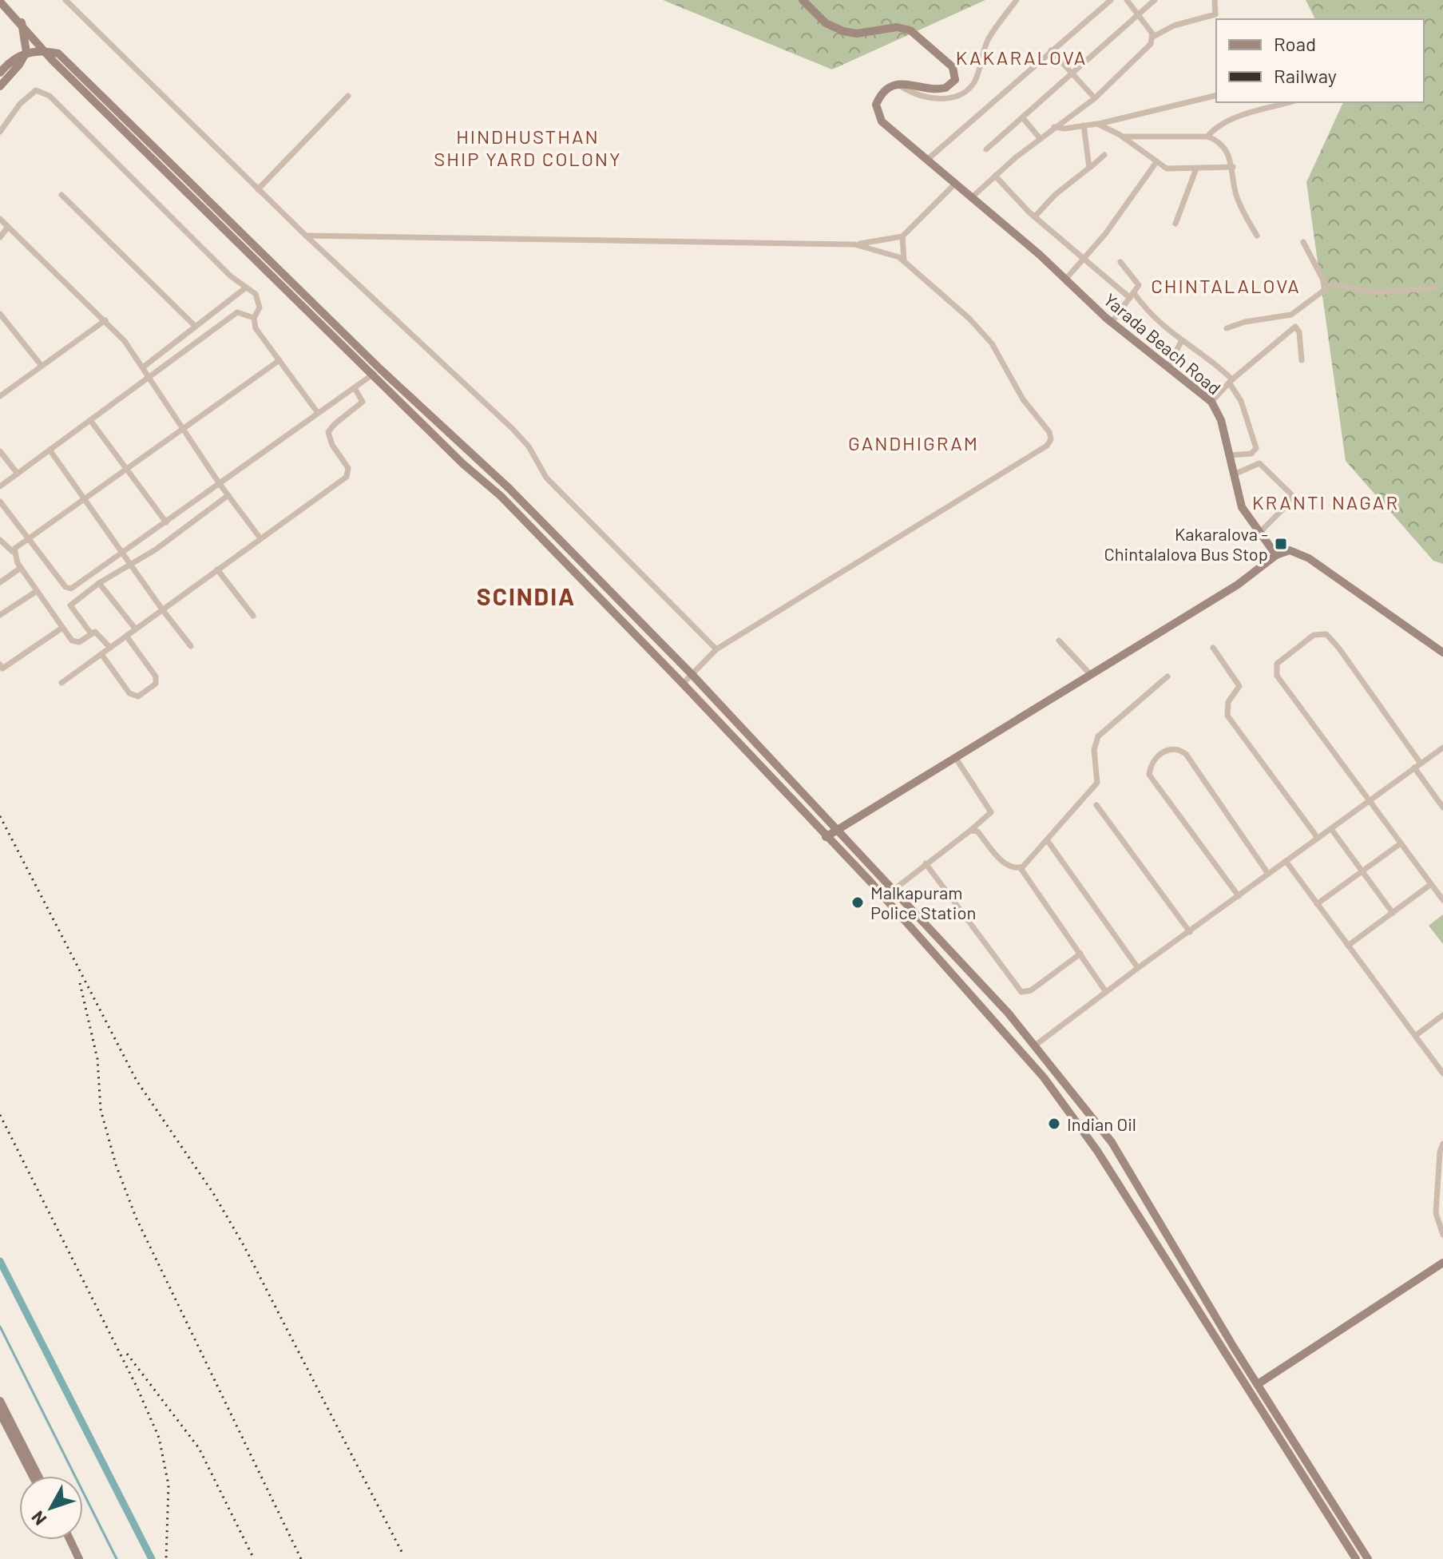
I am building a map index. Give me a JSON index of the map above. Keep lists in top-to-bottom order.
{
  "streets": {
    "main road": ["Yarada Beach Road"]
  },
  "districts": [
    "KAKARALOVA",
    "HINDHUSTHAN SHIP YARD COLONY",
    "CHINTALALOVA",
    "GANDHIGRAM",
    "KRANTI NAGAR",
    "SCINDIA"
  ],
  "places": {
    "transit": ["Kakaralova - Chintalalova Bus Stop"],
    "other": ["Malkapuram Police Station", "Indian Oil"]
  },
  "legend": ["Road", "Railway"],
  "north": "bottom left"
}
